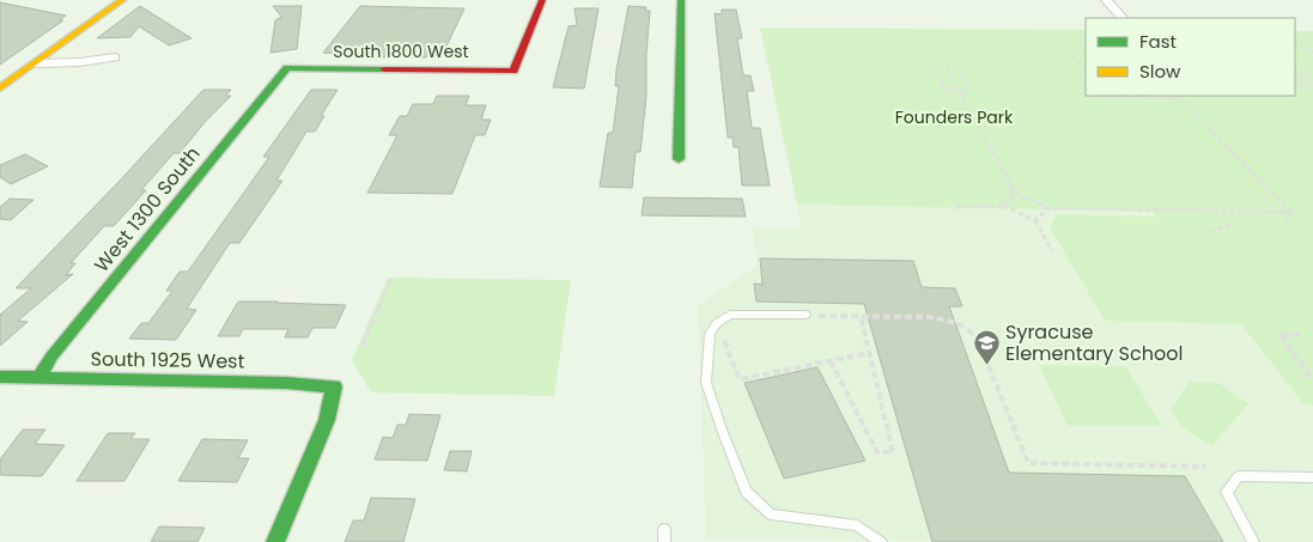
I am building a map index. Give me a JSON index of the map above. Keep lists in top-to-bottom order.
{
  "streets": {
    "street": ["South 1800 West", "West 1300 South", "South 1925 West"]
  },
  "crossings": [
    ["South 1800 West", "West 1300 South"],
    ["West 1300 South", "South 1925 West"]
  ],
  "parks": ["Founders Park"],
  "places": {
    "school or university": ["Syracuse Elementary School"]
  },
  "legend": ["Fast", "Slow"]
}
